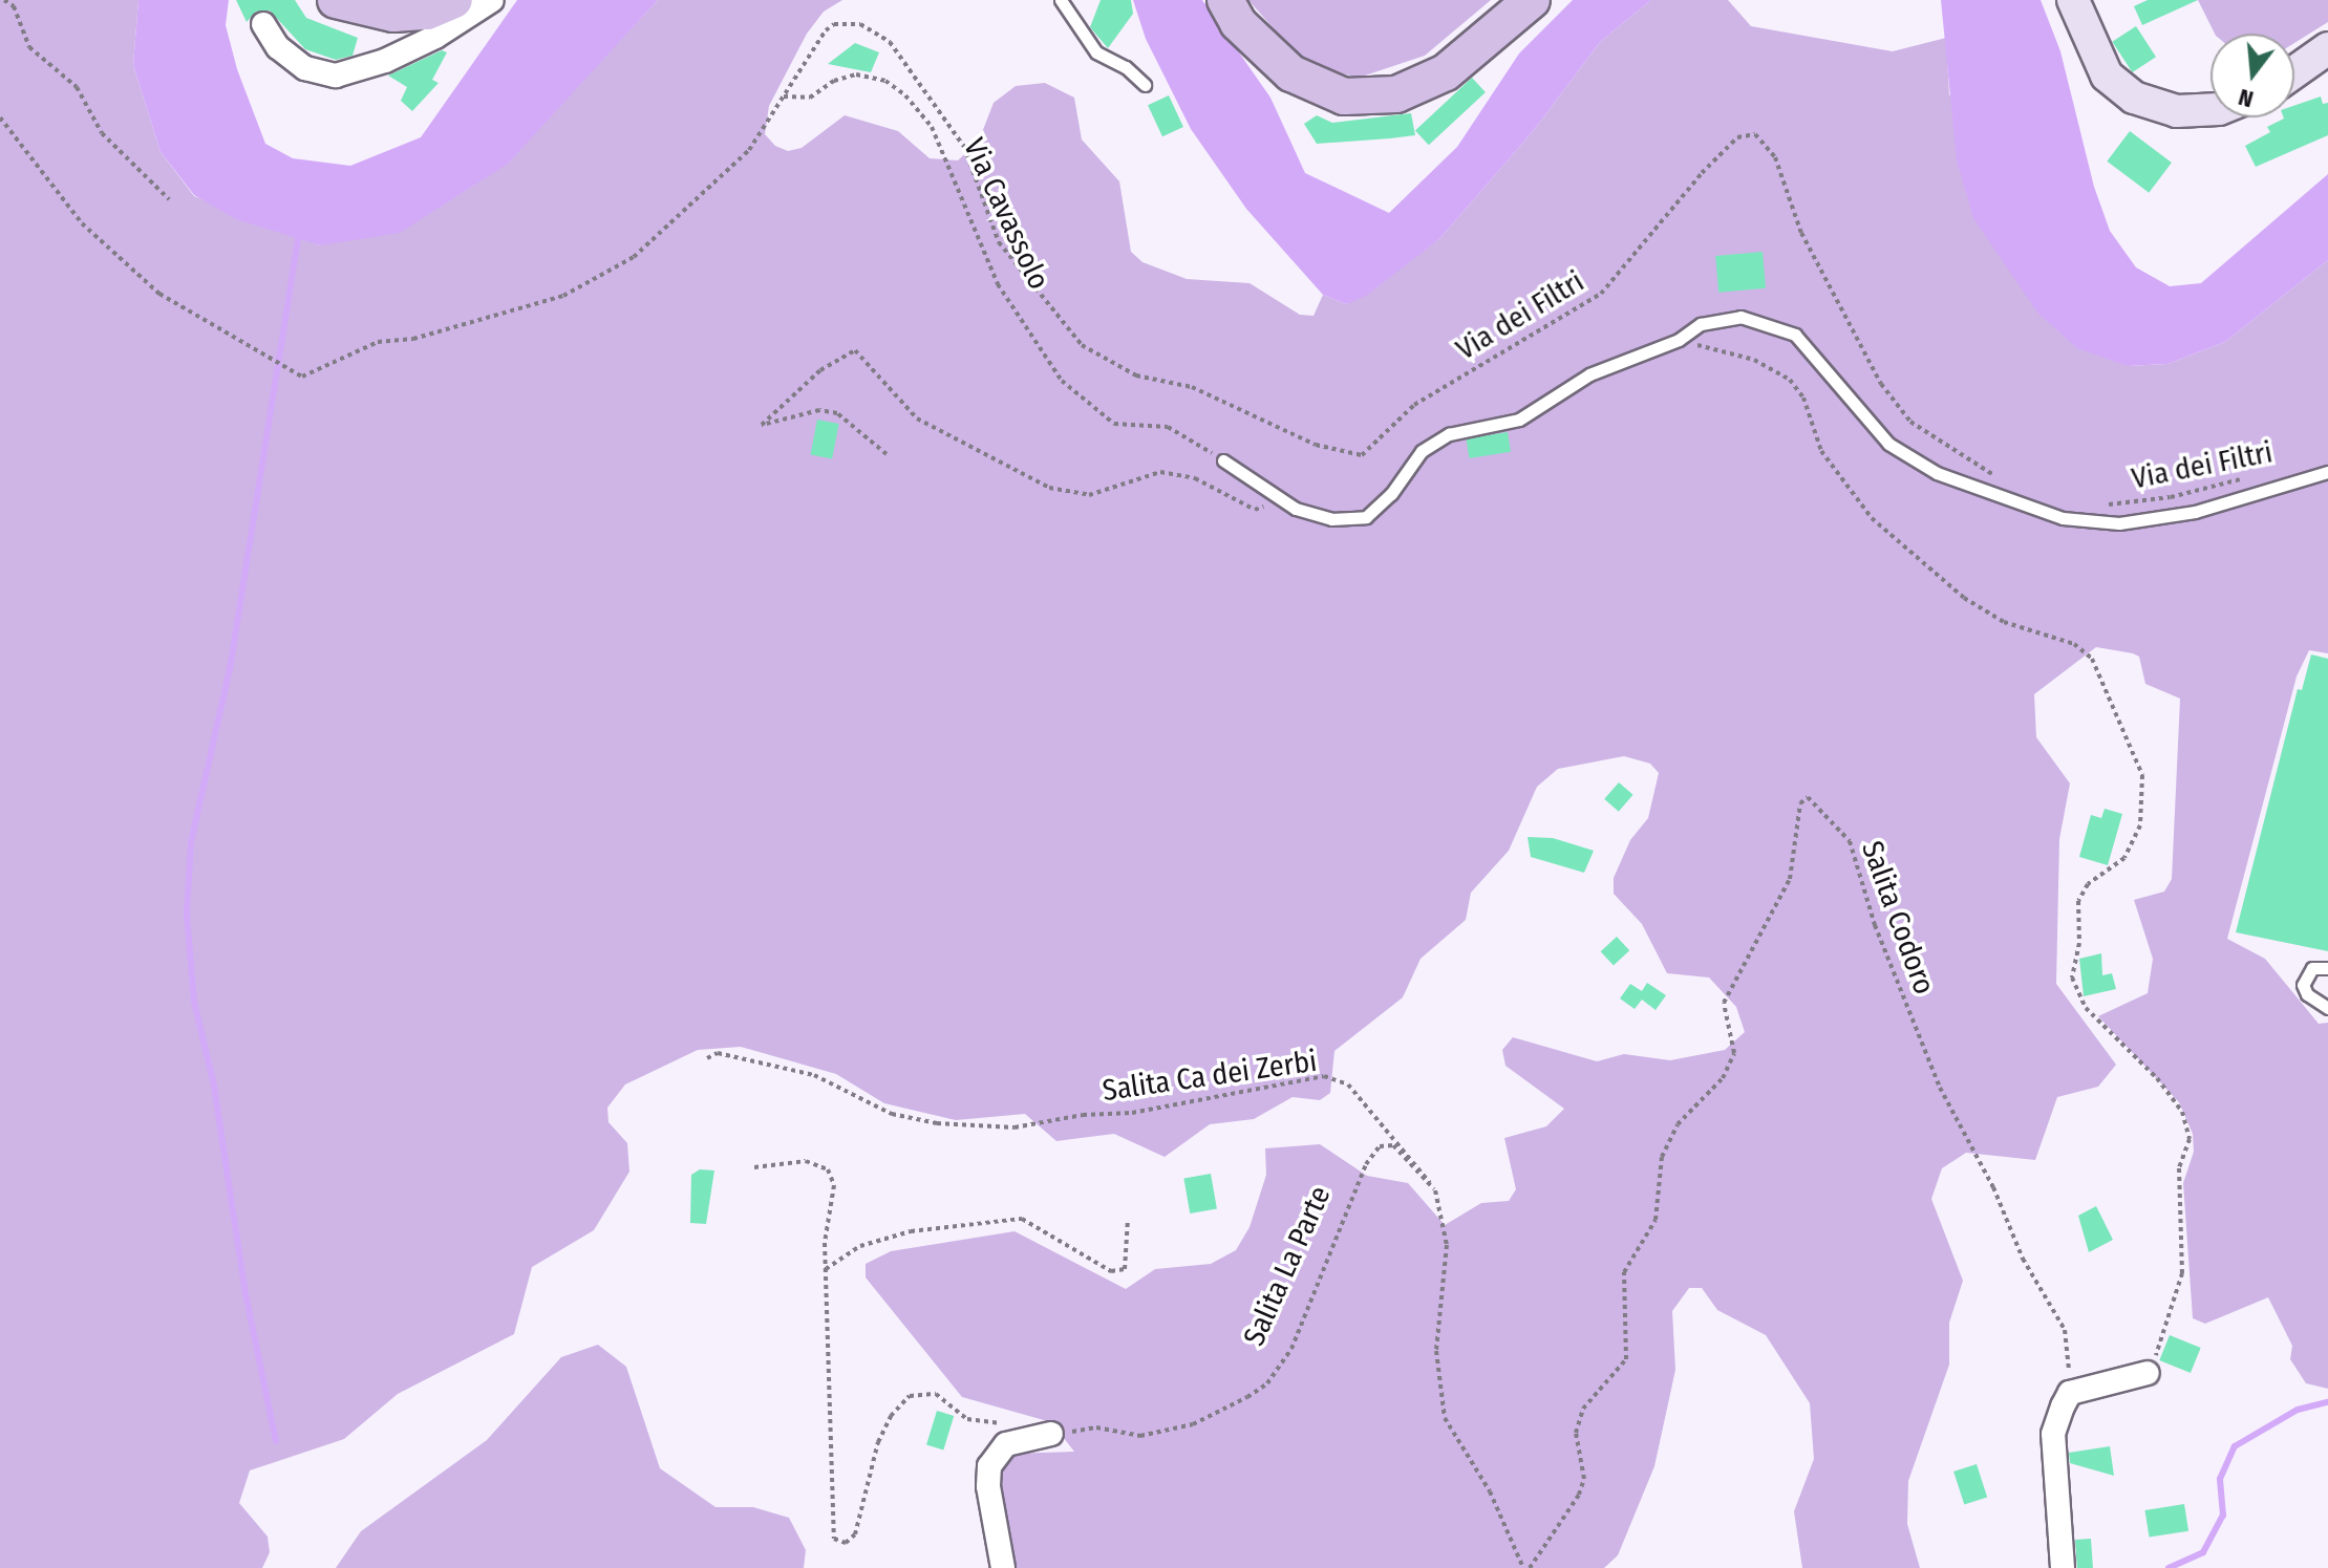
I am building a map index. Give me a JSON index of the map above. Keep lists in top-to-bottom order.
{
  "streets": {
    "path": [
      "Via Cavassolo",
      "Via dei Filtri",
      "Salita Codoro",
      "Salita Ca dei Zerbi",
      "Salita La Parte"
    ]
  },
  "crossings": [
    ["Via Cavassolo", "Via dei Filtri"],
    ["Salita Ca dei Zerbi", "Salita La Parte"]
  ],
  "north": "bottom"
}
